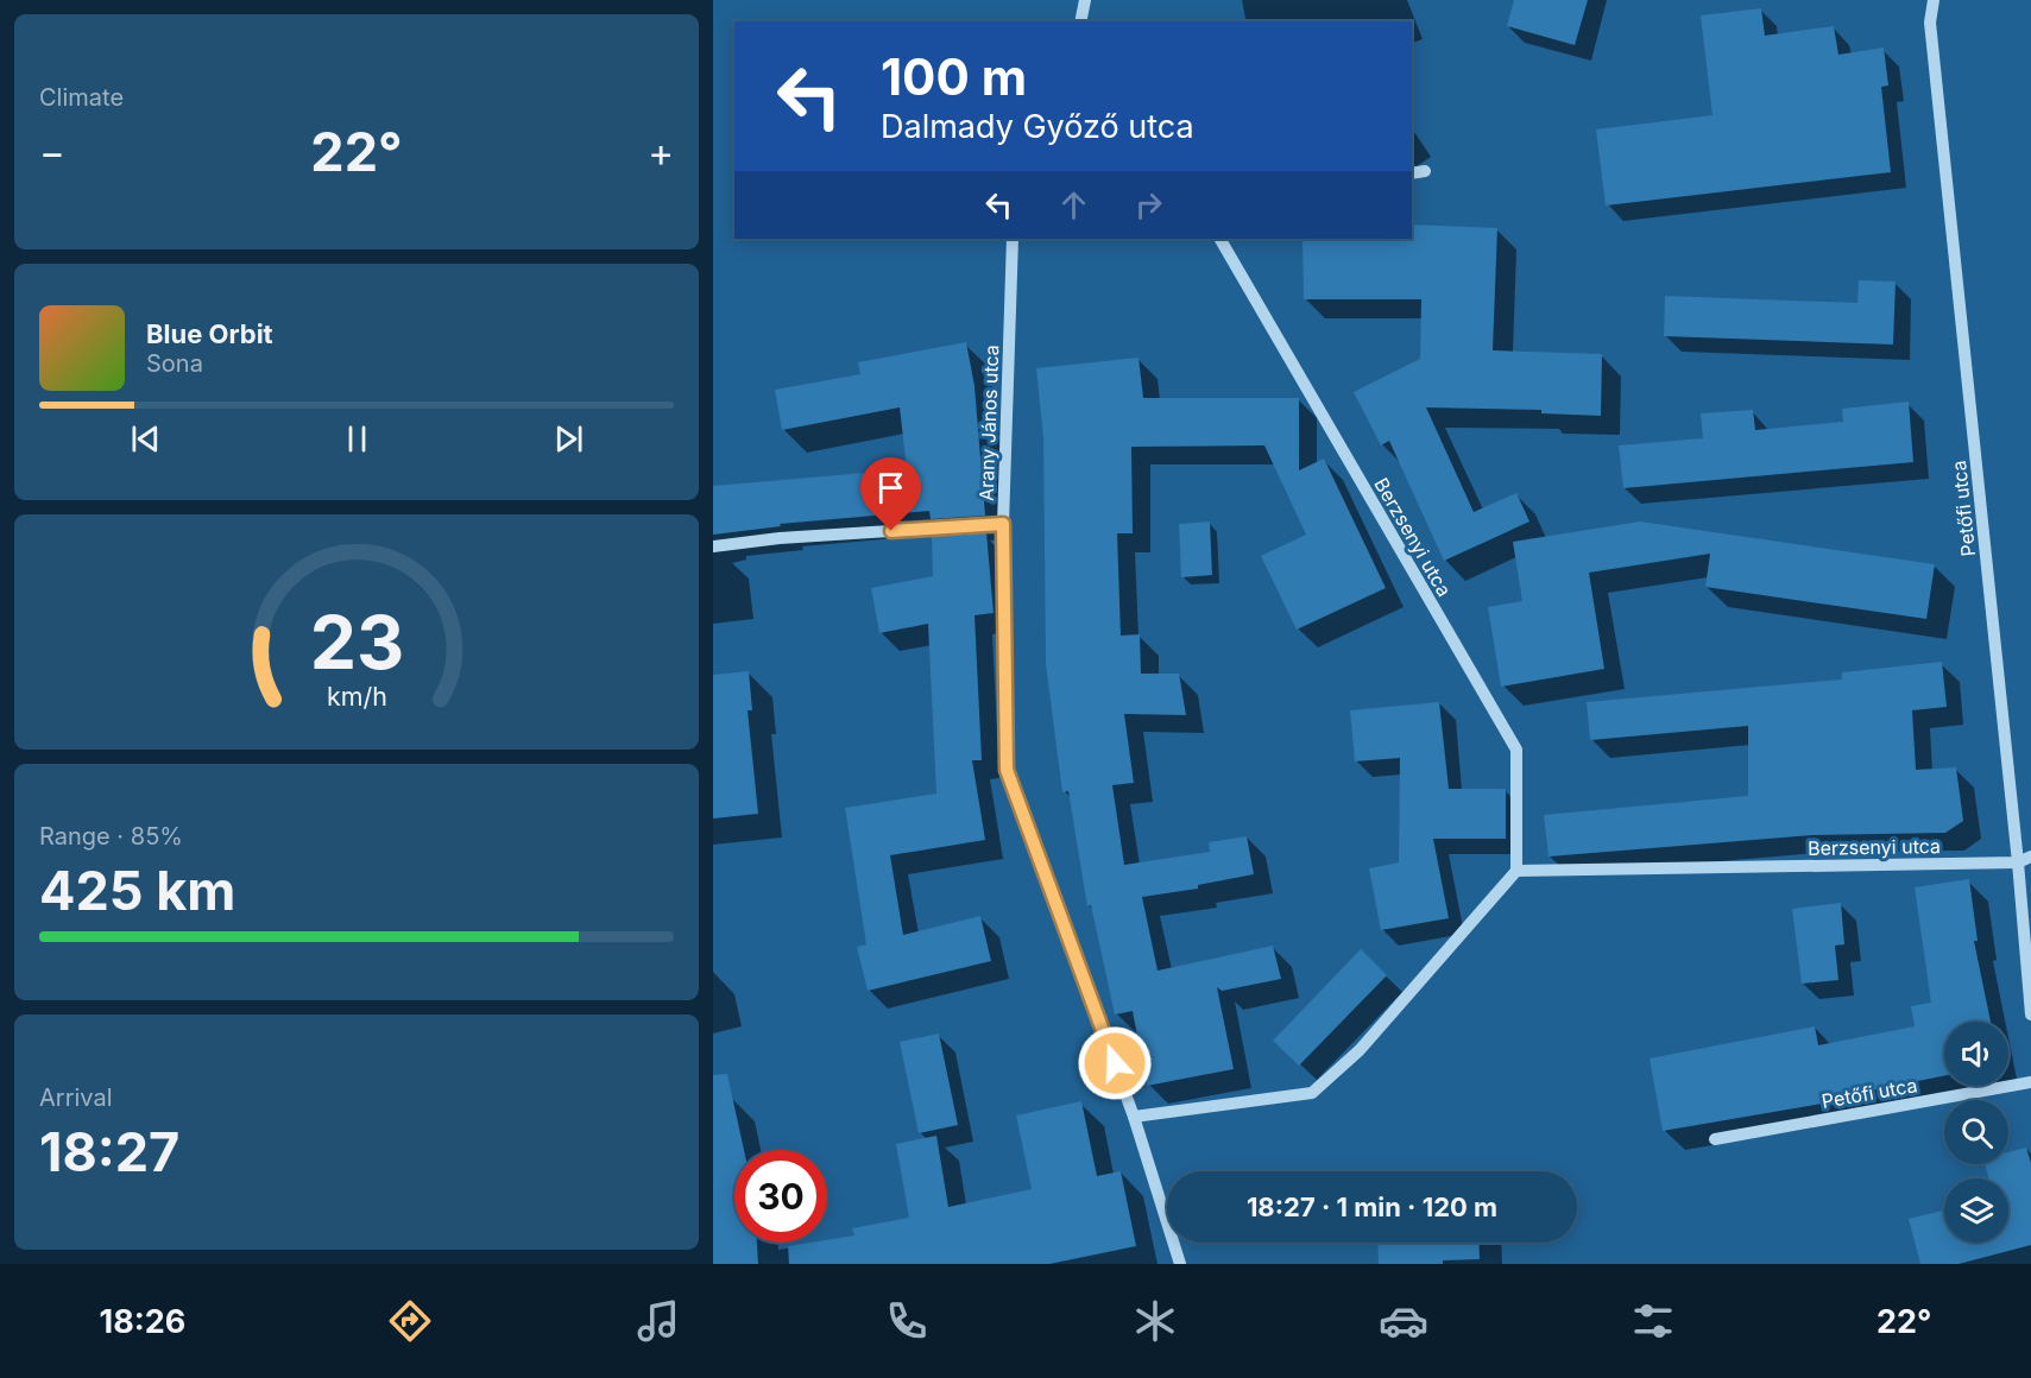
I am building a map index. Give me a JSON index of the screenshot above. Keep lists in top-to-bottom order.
{
  "streets": {
    "street": ["Arany János utca", "Petőfi utca", "Berzsenyi utca"]
  },
  "crossings": [
    ["Petőfi utca", "Berzsenyi utca"]
  ],
  "page": {
    "tile": [
      "Climate",
      ["Range · 85%", "425 km"],
      ["Arrival", "18:27"]
    ],
    "turn": ["100 m", "Dalmady Győző utca"],
    "heat": ["−", "22°", "+"],
    "song": ["Blue Orbit", "Sona"],
    "limit": "30",
    "trip": "18:27 · 1 min · 120 m",
    "tabs": ["18:26", "22°"],
    "gauge": ["23", "km/h"]
  }
}
